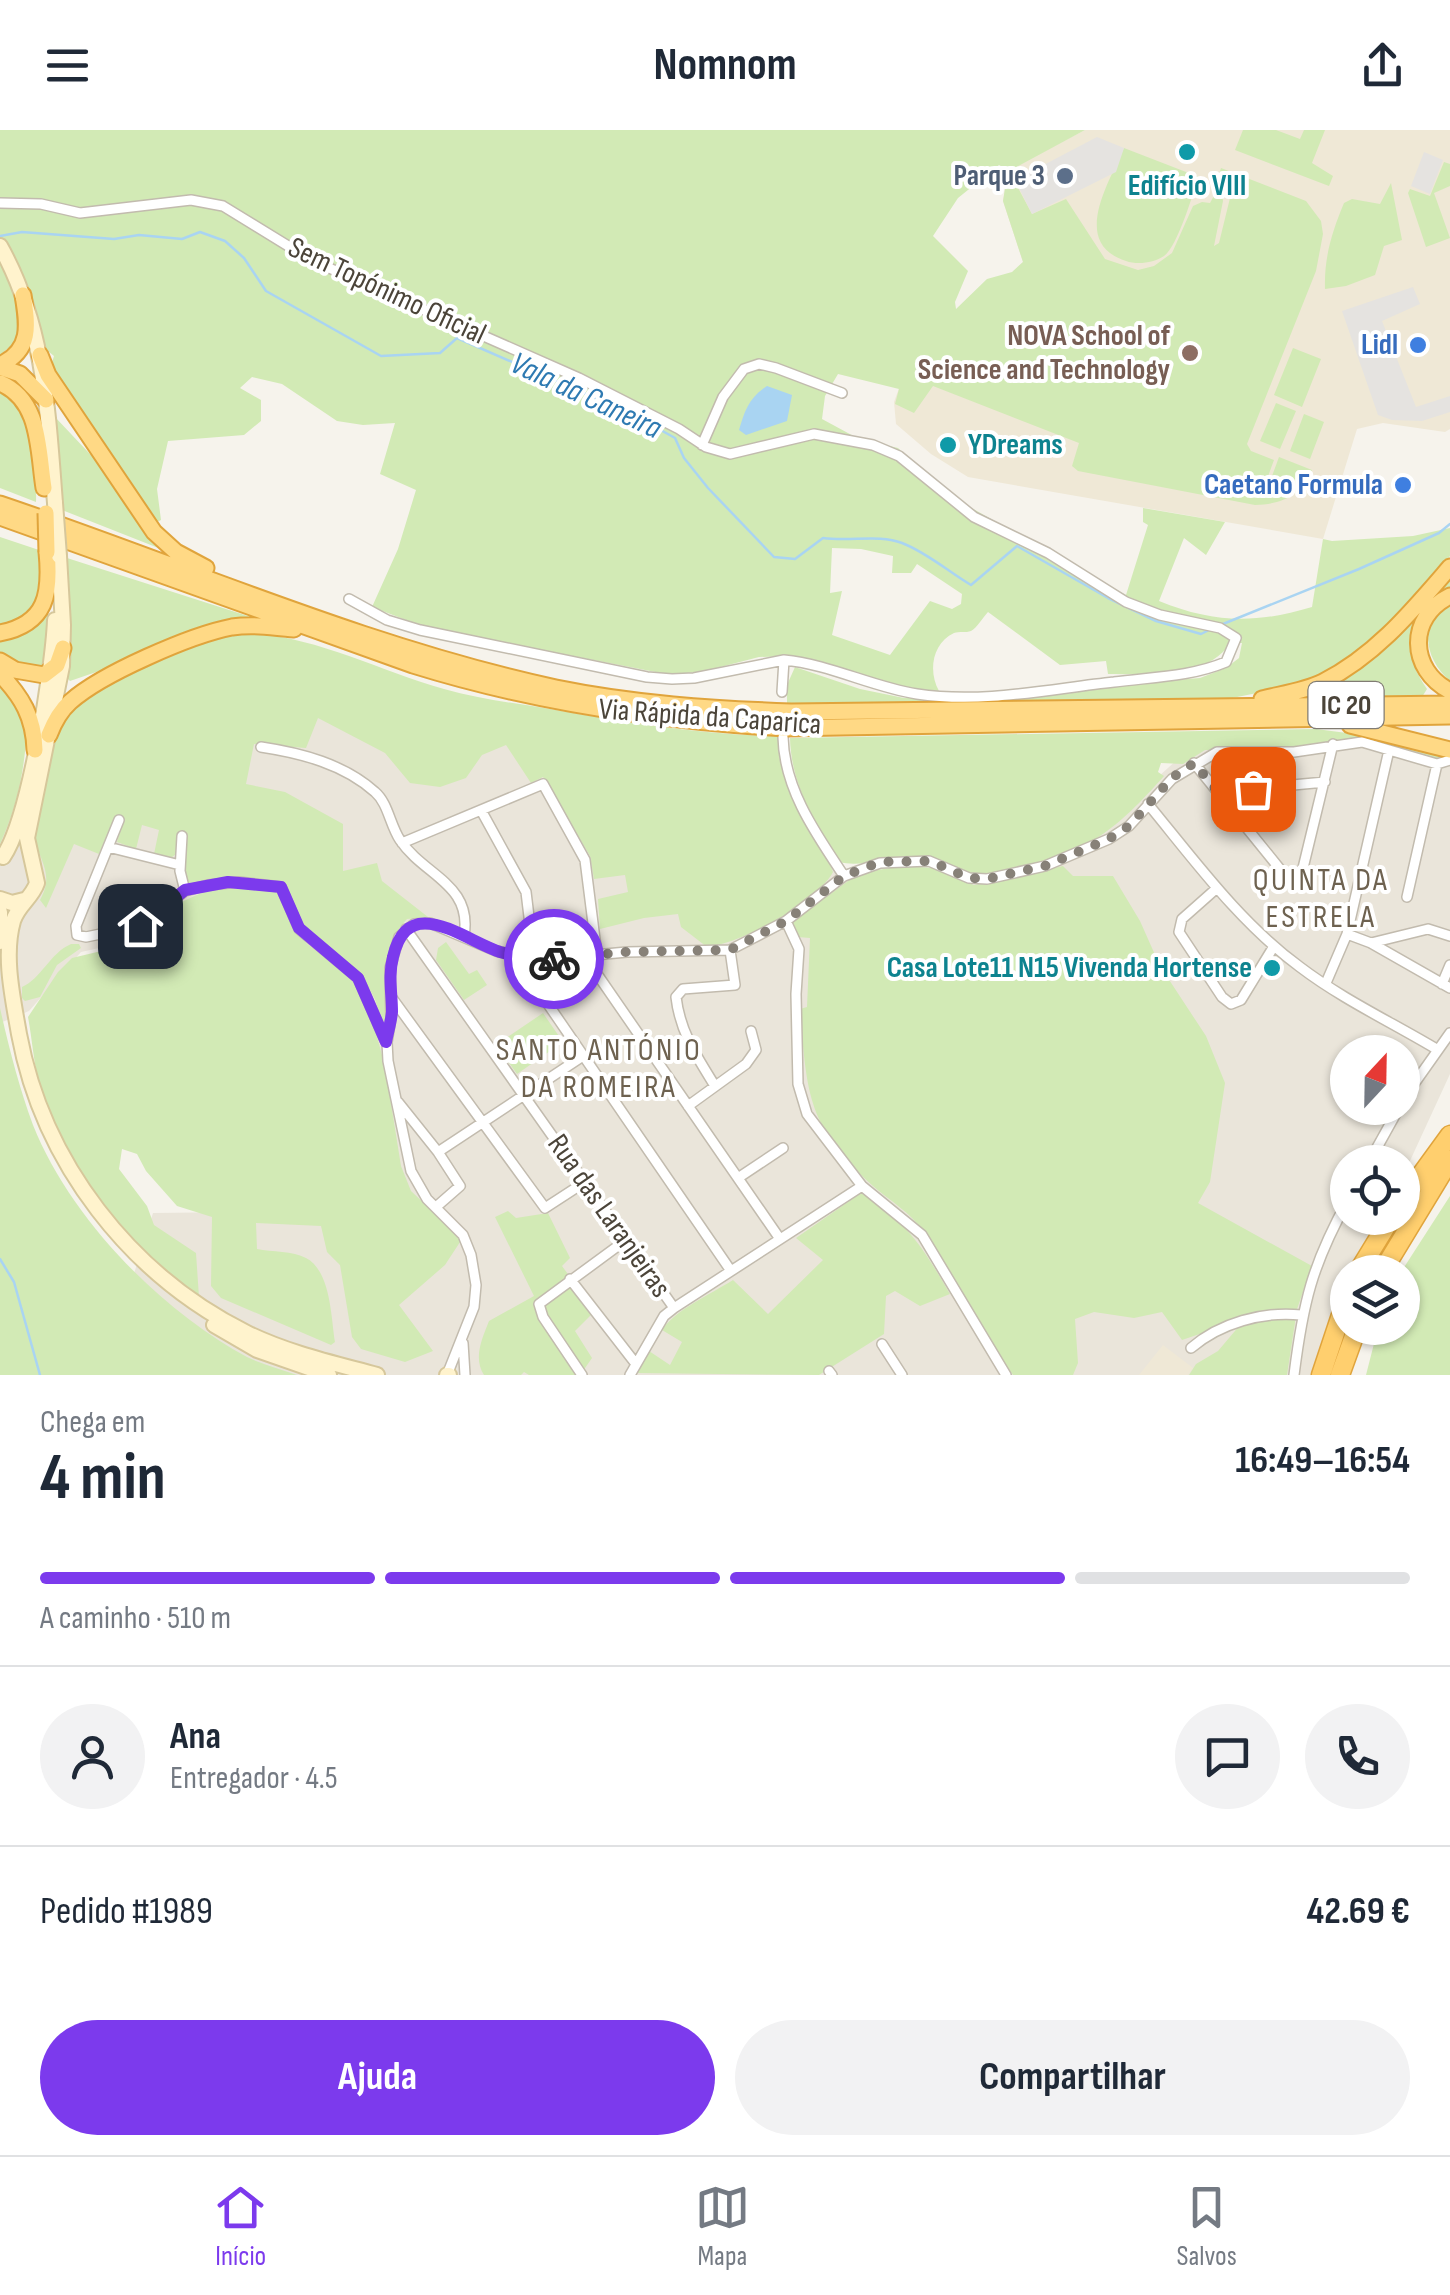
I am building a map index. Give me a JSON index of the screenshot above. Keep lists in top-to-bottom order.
{
  "streets": {
    "highway": ["IC 20", "Via Rápida da Caparica"],
    "street": ["Sem Topónimo Oficial", "Rua das Laranjeiras"]
  },
  "districts": ["QUINTA DA ESTRELA", "SANTO ANTÓNIO DA ROMEIRA"],
  "water": ["Vala da Caneira"],
  "places": [
    "Edifício VIII",
    "Parque 3",
    "Lidl",
    "NOVA School of Science and Technology",
    "YDreams",
    "Caetano Formula",
    "Casa Lote11 N15 Vivenda Hortense"
  ],
  "north": "top",
  "page": {
    "header": "Nomnom",
    "heading": ["4 min", "Chega em", "16:49–16:54"],
    "panel": [
      "Ana",
      "Entregador · 4.5",
      "Pedido #1989",
      "42.69 €"
    ],
    "bar": "A caminho · 510 m",
    "buttons": ["Ajuda", "Compartilhar"],
    "tabs": ["Início", "Mapa", "Salvos"]
  }
}
